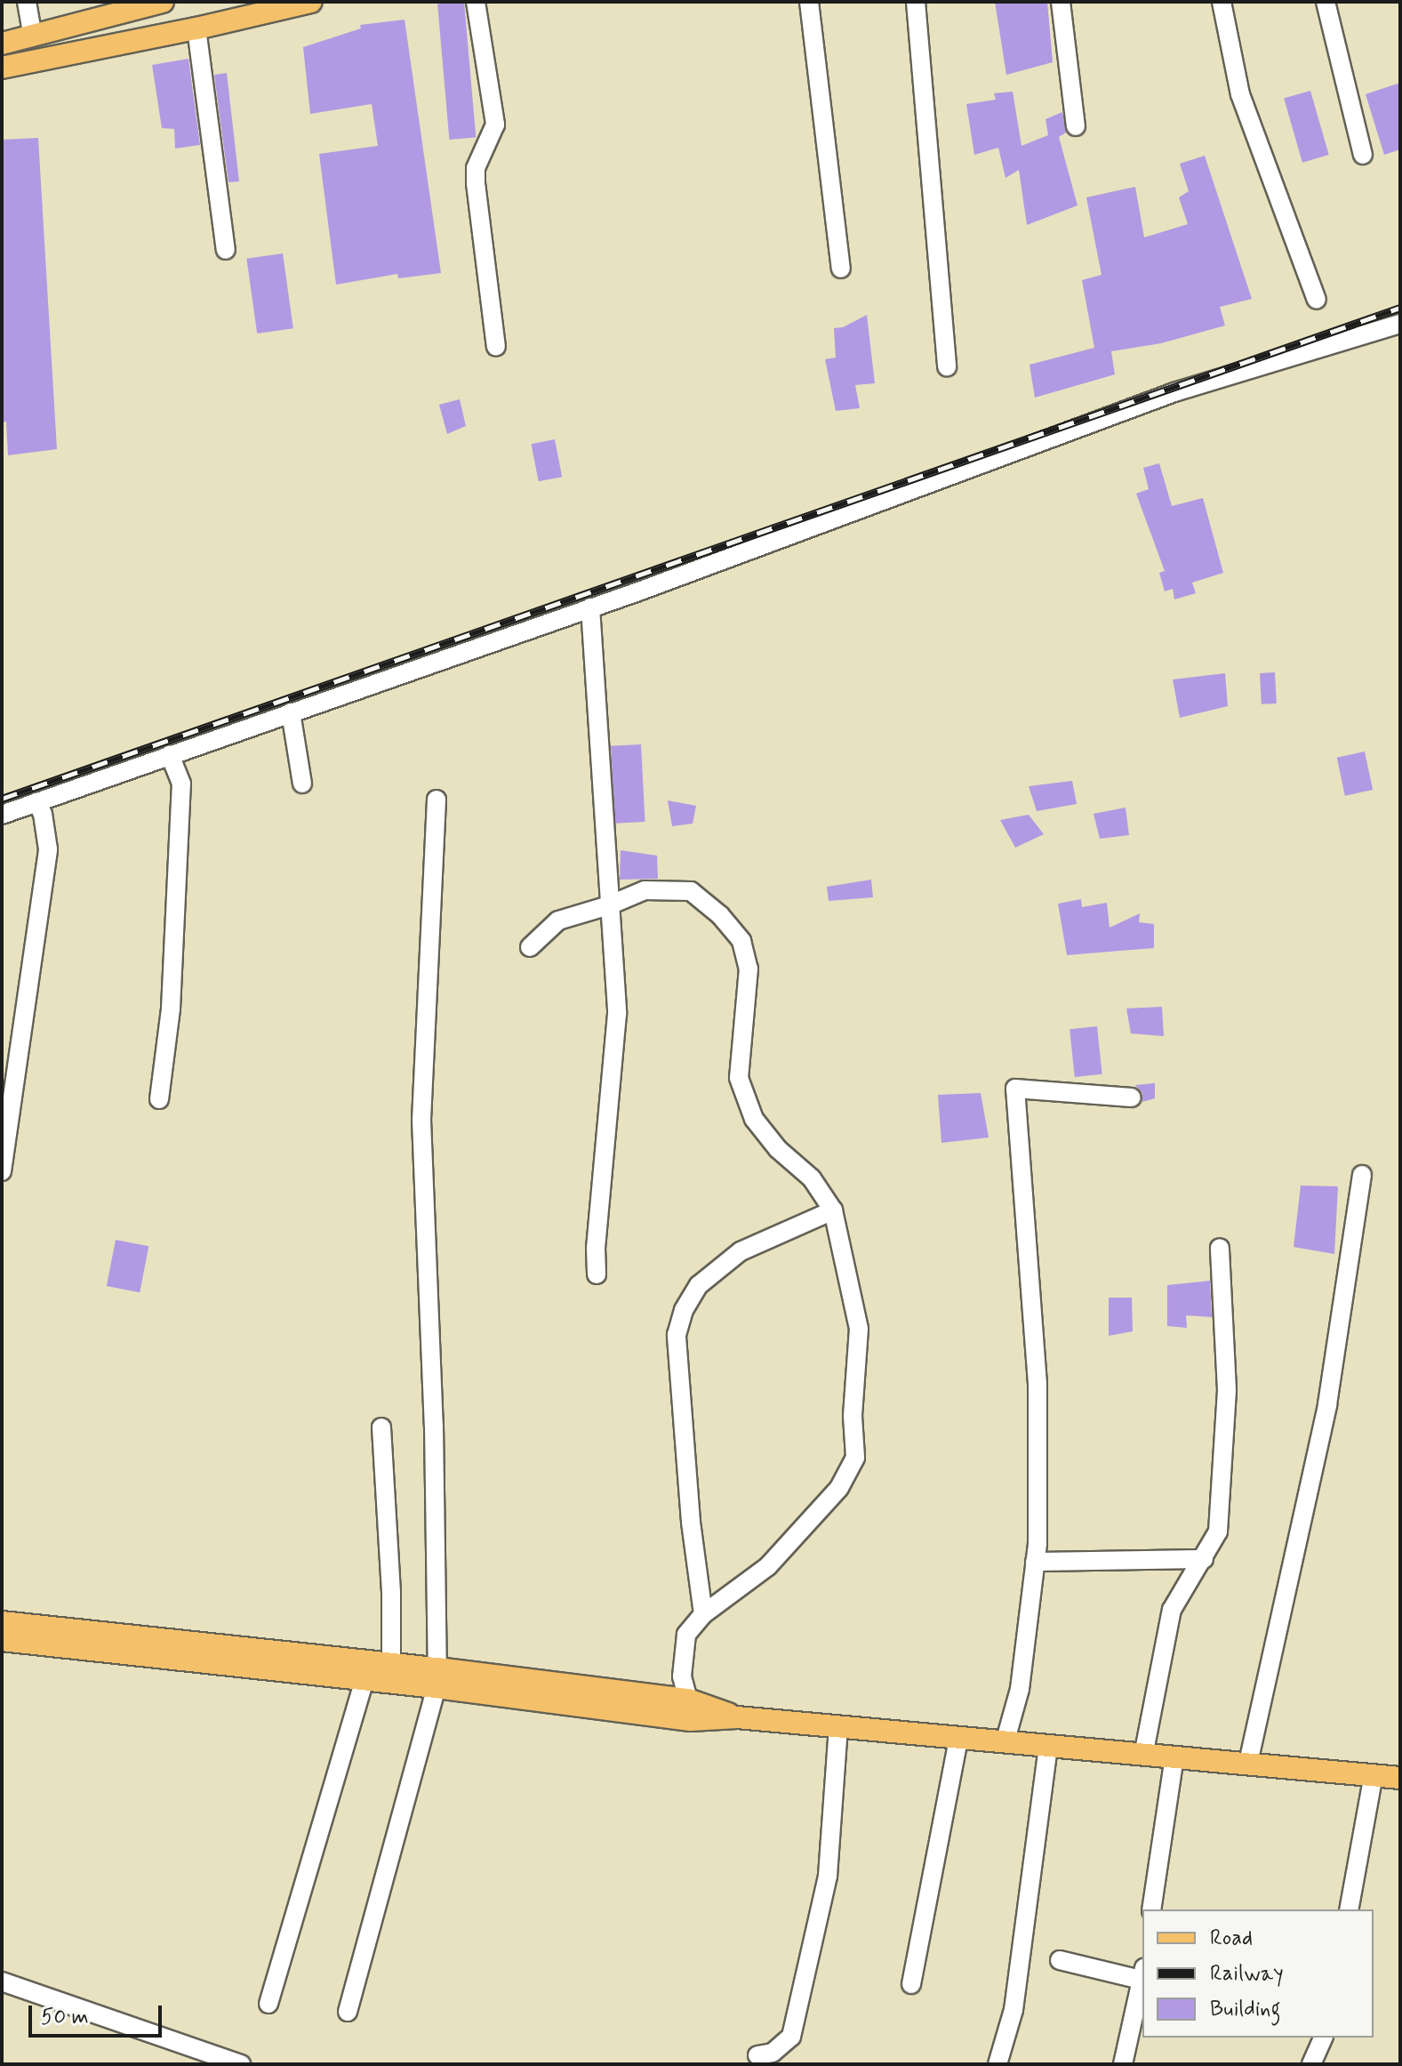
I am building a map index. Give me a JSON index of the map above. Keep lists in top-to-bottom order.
{
  "legend": ["Road", "Railway", "Building"],
  "scale_bar": "50 m"
}
